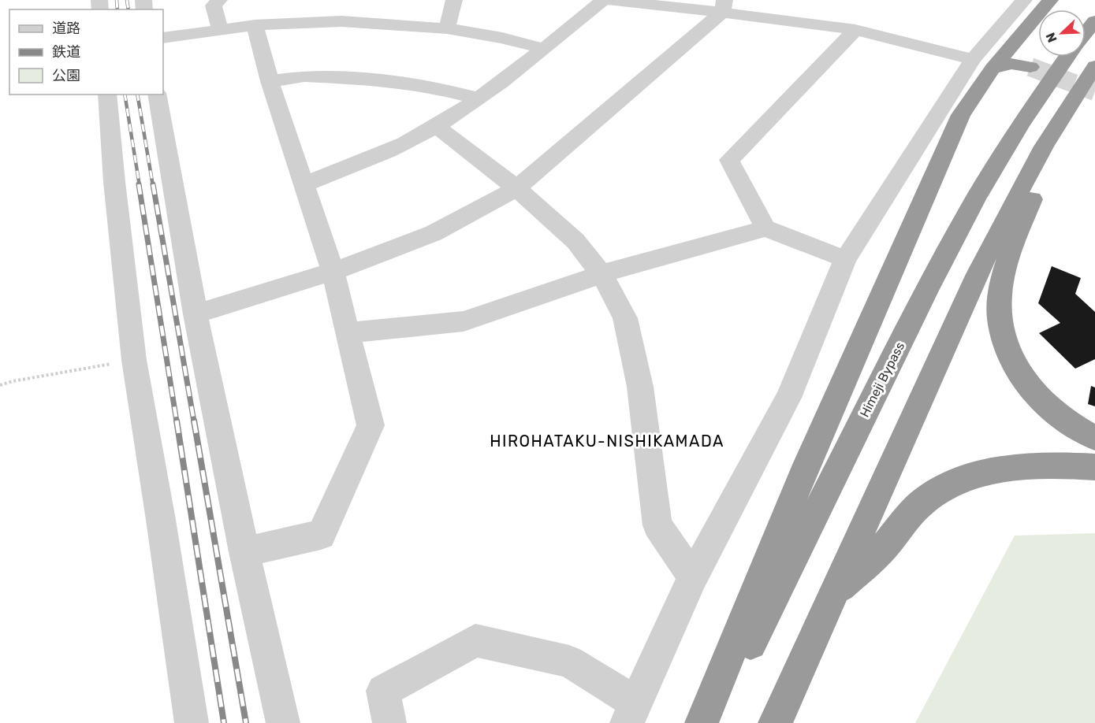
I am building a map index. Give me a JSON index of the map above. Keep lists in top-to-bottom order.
{
  "streets": {
    "highway": ["Himeji Bypass"]
  },
  "districts": ["HIROHATAKU-NISHIKAMADA"],
  "legend": ["道路", "鉄道", "公園"],
  "north": "bottom left"
}
